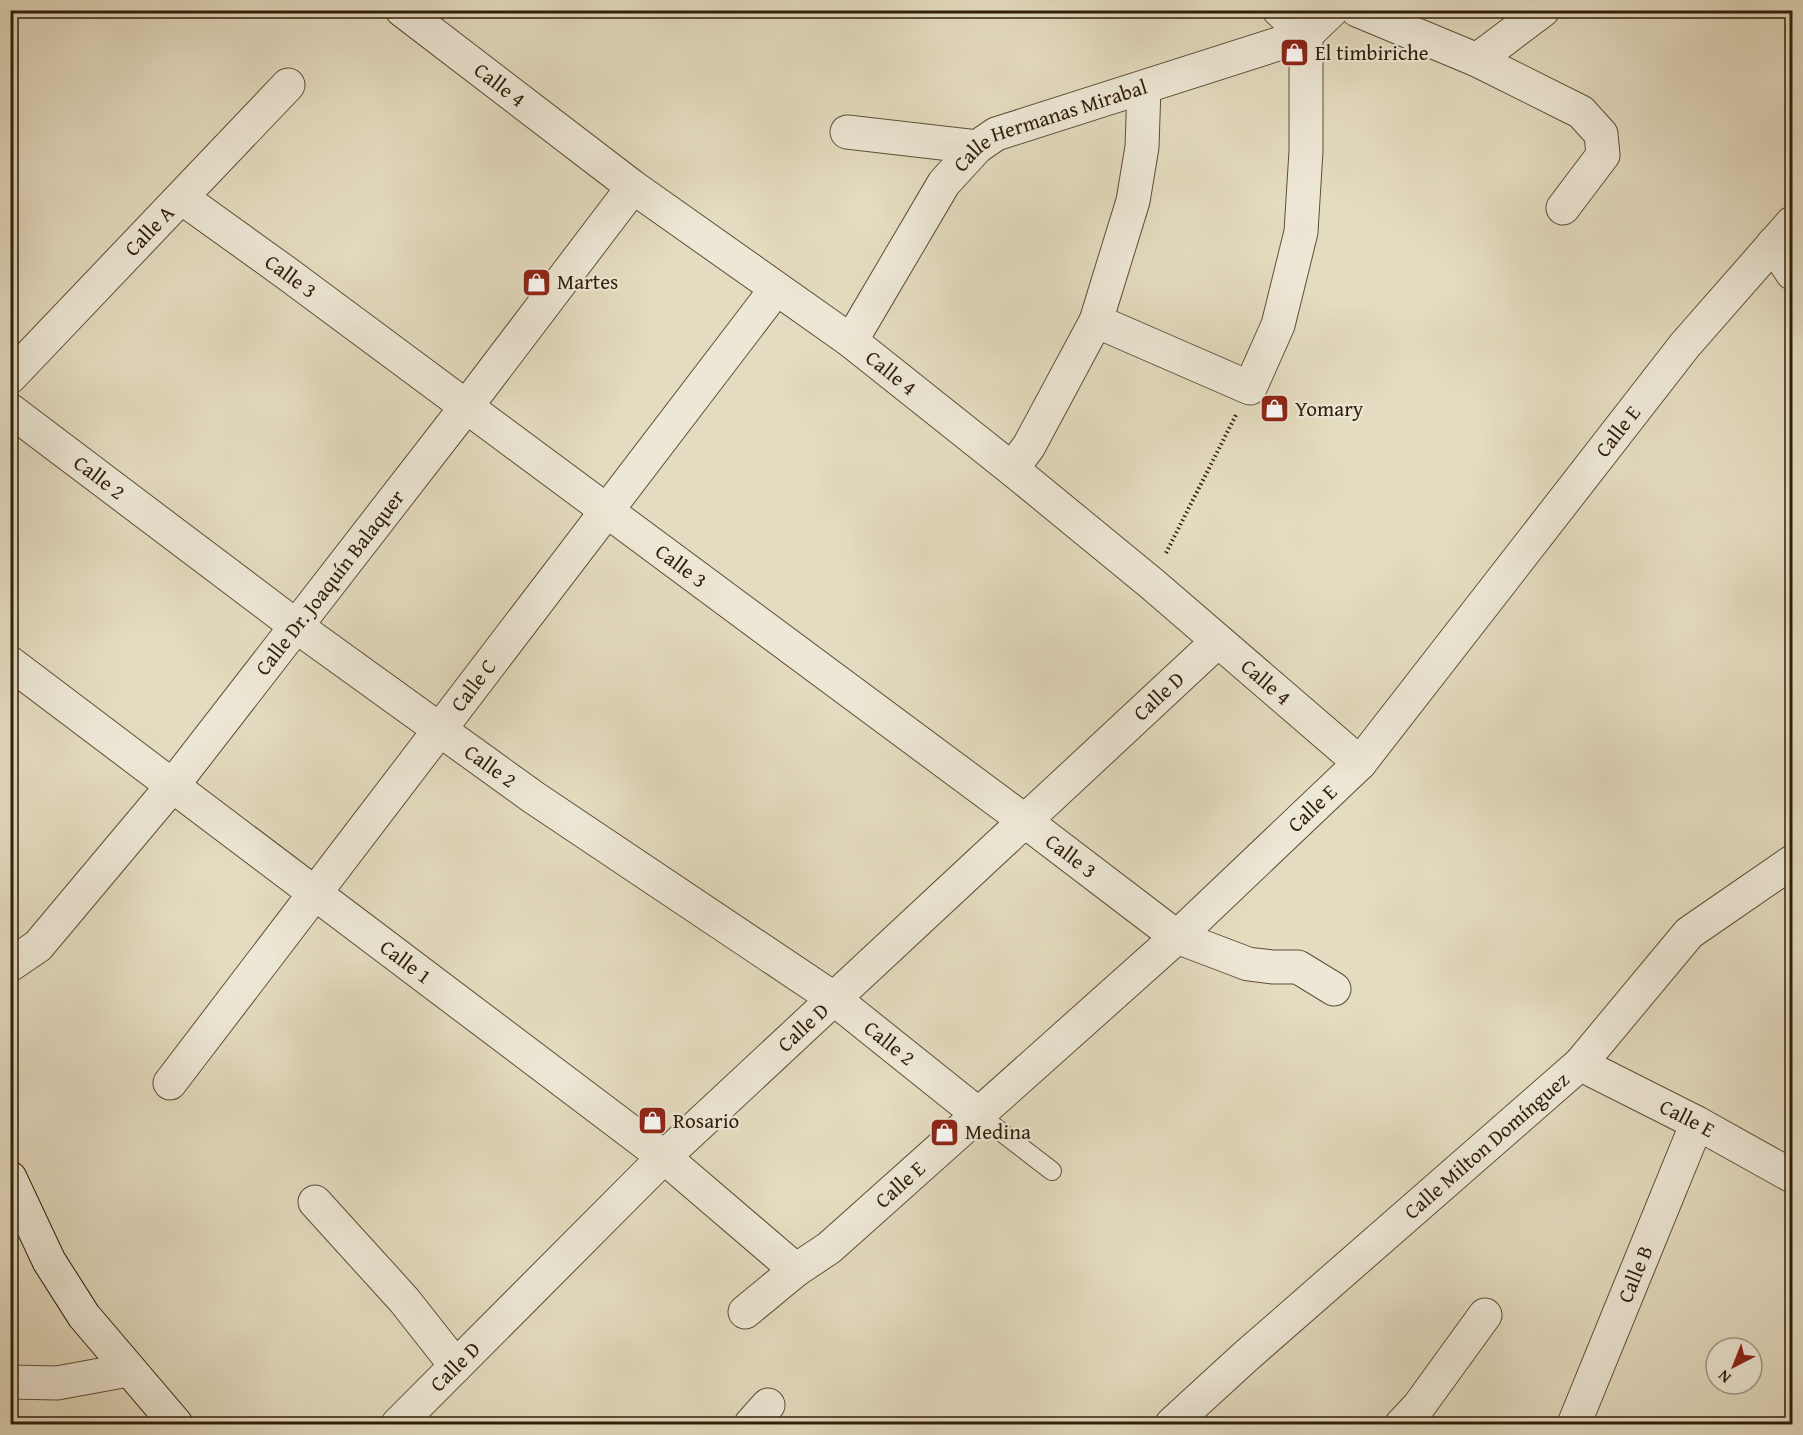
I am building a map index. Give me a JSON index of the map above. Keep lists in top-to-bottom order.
{
  "streets": {
    "street": [
      "Calle 4",
      "Calle Hermanas Mirabal",
      "Calle A",
      "Calle 3",
      "Calle E",
      "Calle 2",
      "Calle Dr. Joaquín Balaquer",
      "Calle C",
      "Calle D",
      "Calle 1",
      "Calle Milton Domínguez",
      "Calle B"
    ]
  },
  "crossings": [
    ["Calle 4", "Calle Hermanas Mirabal"],
    ["Calle 4", "Calle E"],
    ["Calle 4", "Calle Dr. Joaquín Balaquer"],
    ["Calle 4", "Calle C"],
    ["Calle 4", "Calle D"],
    ["Calle A", "Calle 3"],
    ["Calle 3", "Calle E"],
    ["Calle 3", "Calle Dr. Joaquín Balaquer"],
    ["Calle 3", "Calle C"],
    ["Calle 3", "Calle D"],
    ["Calle E", "Calle 2"],
    ["Calle E", "Calle 1"],
    ["Calle E", "Calle Milton Domínguez"],
    ["Calle E", "Calle B"],
    ["Calle 2", "Calle Dr. Joaquín Balaquer"],
    ["Calle 2", "Calle C"],
    ["Calle 2", "Calle D"],
    ["Calle Dr. Joaquín Balaquer", "Calle 1"],
    ["Calle C", "Calle 1"],
    ["Calle D", "Calle 1"]
  ],
  "places": {
    "shop": [
      "El timbiriche",
      "Martes",
      "Yomary",
      "Rosario",
      "Medina"
    ]
  },
  "north": "bottom left"
}
